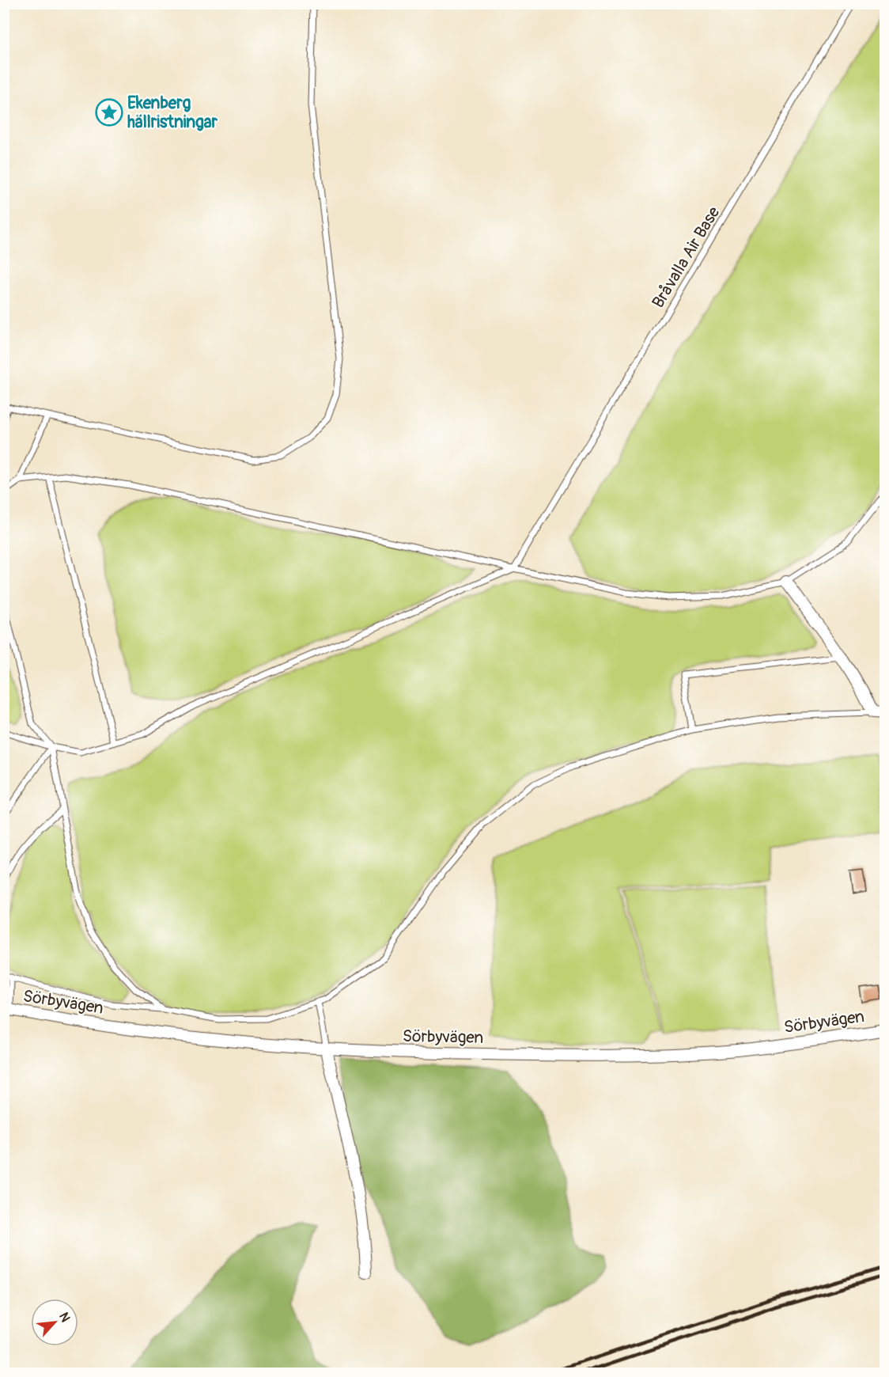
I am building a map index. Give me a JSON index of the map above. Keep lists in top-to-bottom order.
{
  "streets": {
    "street": ["Sörbyvägen"],
    "lane": ["Bråvalla Air Base"]
  },
  "places": {
    "place": ["Ekenberg hällristningar"]
  },
  "north": "top right"
}
